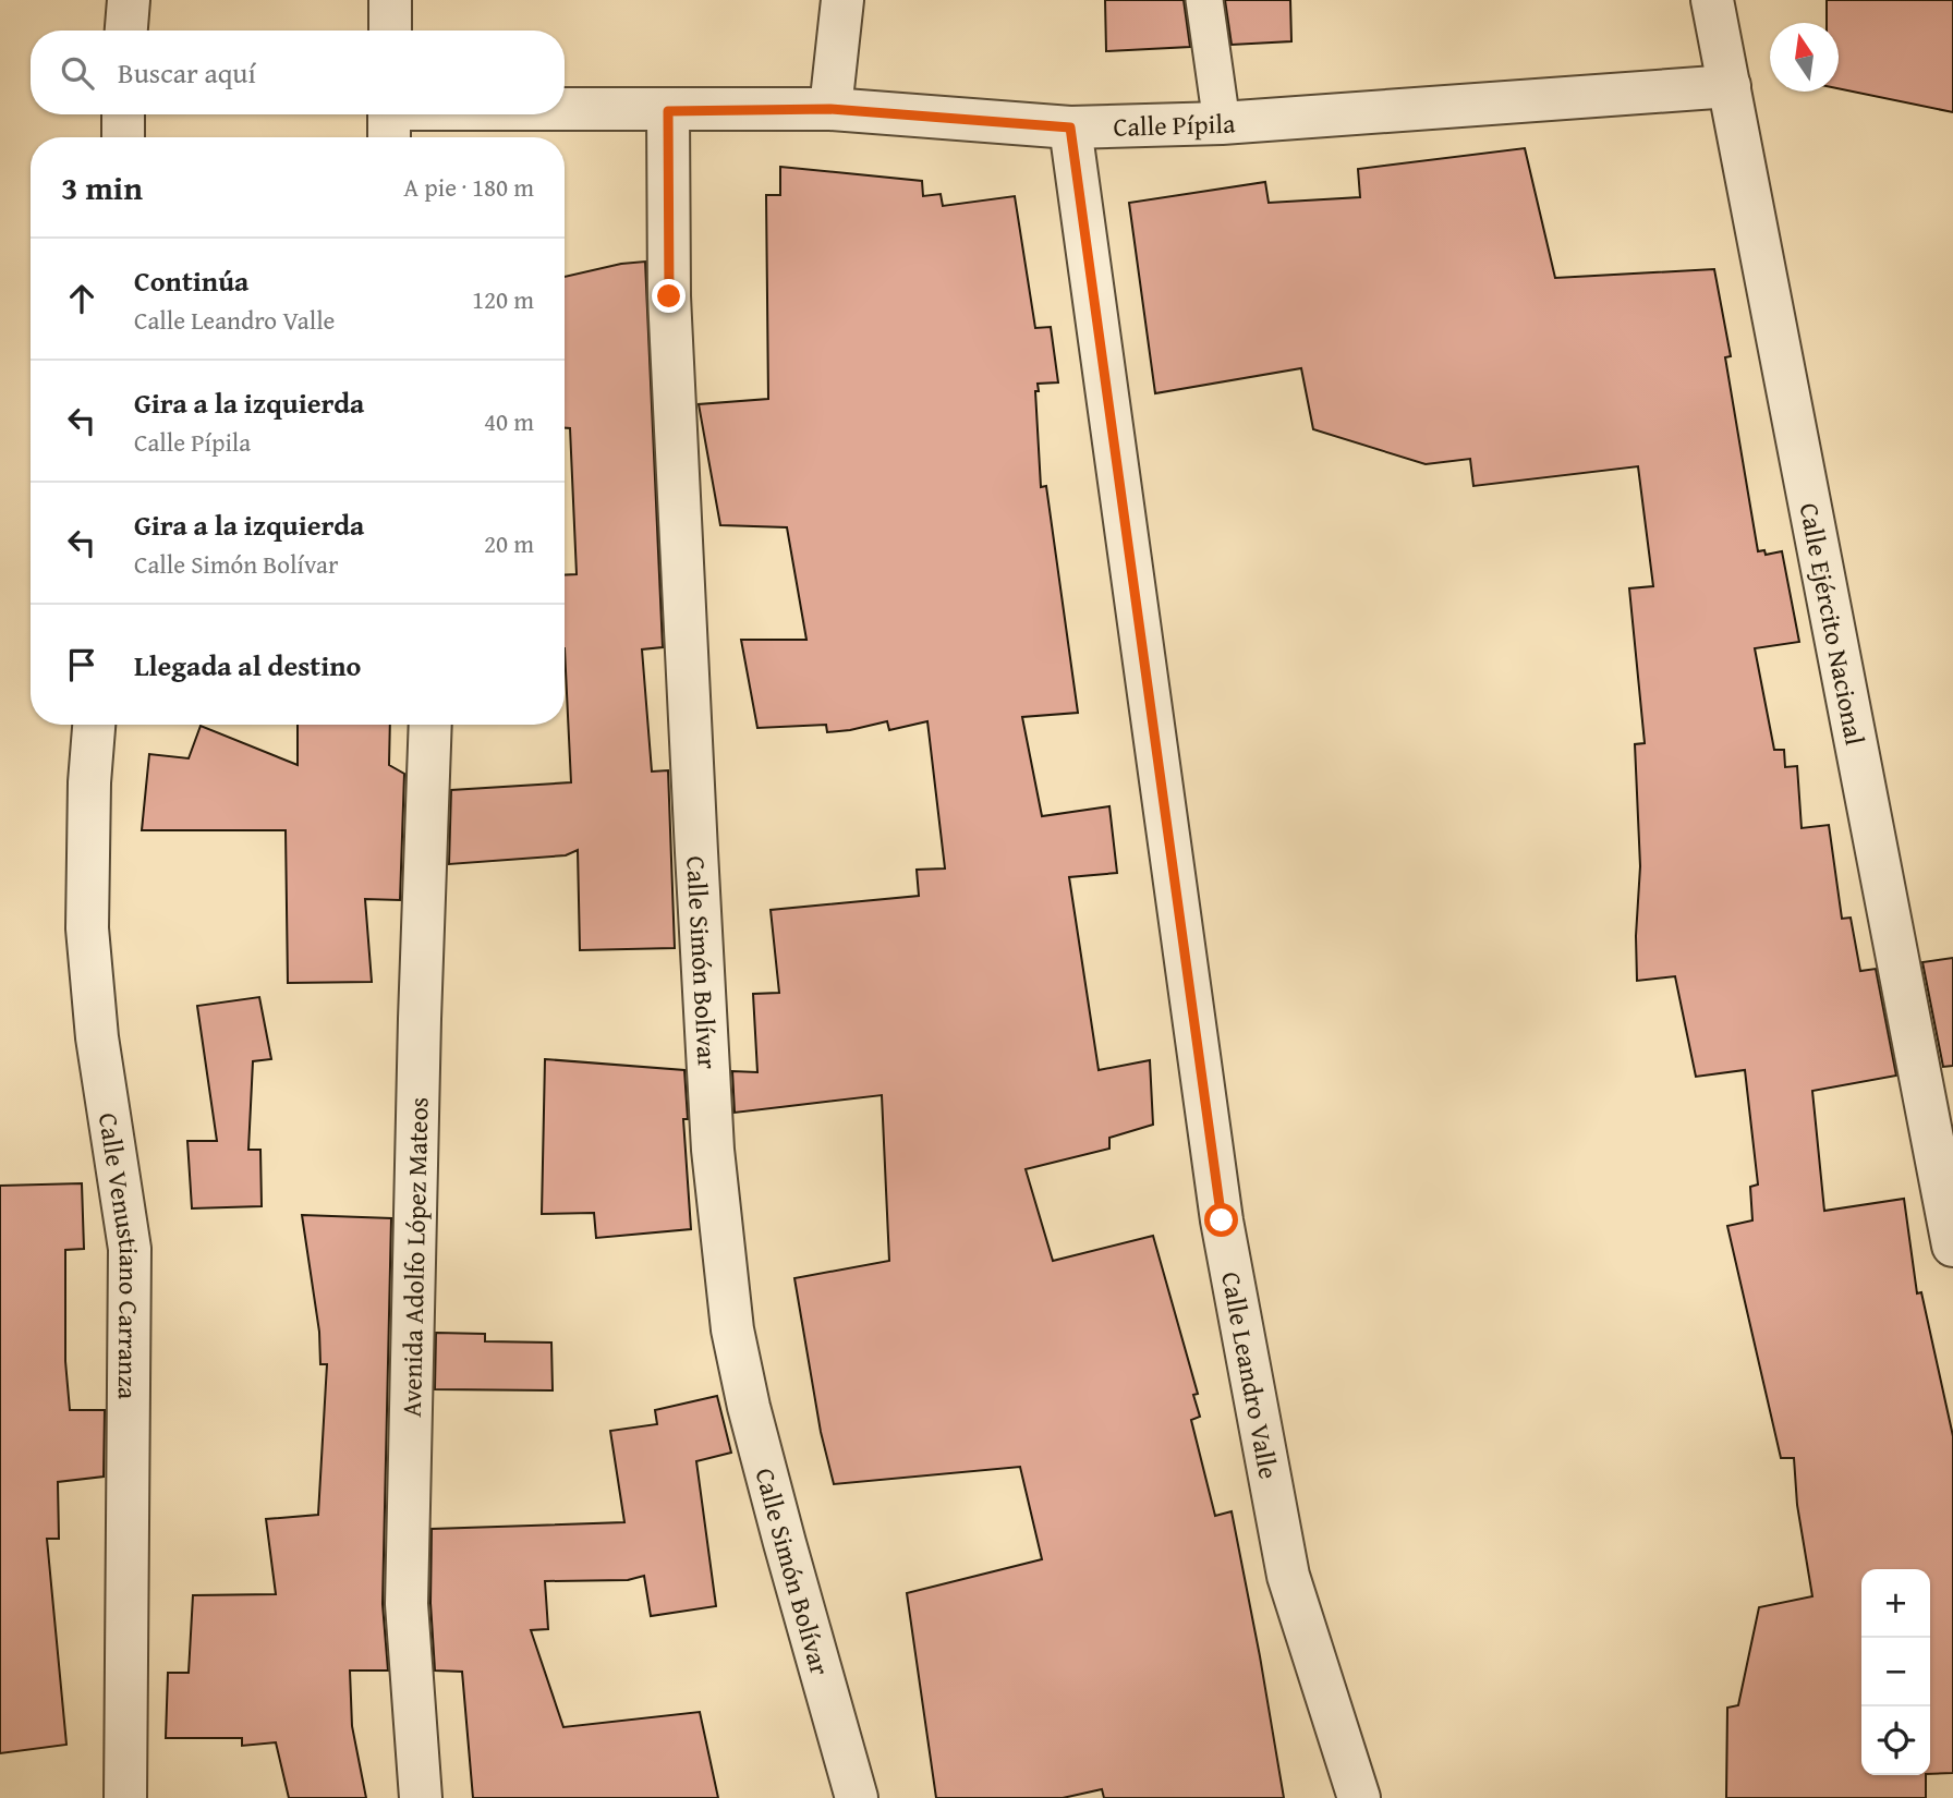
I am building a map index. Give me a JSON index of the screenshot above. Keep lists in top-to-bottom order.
{
  "streets": {
    "street": [
      "Calle Pípila",
      "Calle Ejército Nacional",
      "Calle Simón Bolívar",
      "Calle Venustiano Carranza",
      "Avenida Adolfo López Mateos",
      "Calle Leandro Valle"
    ]
  },
  "crossings": [
    ["Calle Pípila", "Calle Ejército Nacional"],
    ["Calle Pípila", "Calle Simón Bolívar"],
    ["Calle Pípila", "Calle Leandro Valle"]
  ],
  "north": "top",
  "page": {
    "search": "Buscar aquí",
    "heading": ["3 min", "A pie · 180 m"],
    "list": [
      ["Continúa", "Calle Leandro Valle", "120 m"],
      ["Gira a la izquierda", "Calle Pípila", "40 m"],
      ["Gira a la izquierda", "Calle Simón Bolívar", "20 m"],
      "Llegada al destino"
    ],
    "map_buttons": ["+", "−"]
  }
}
